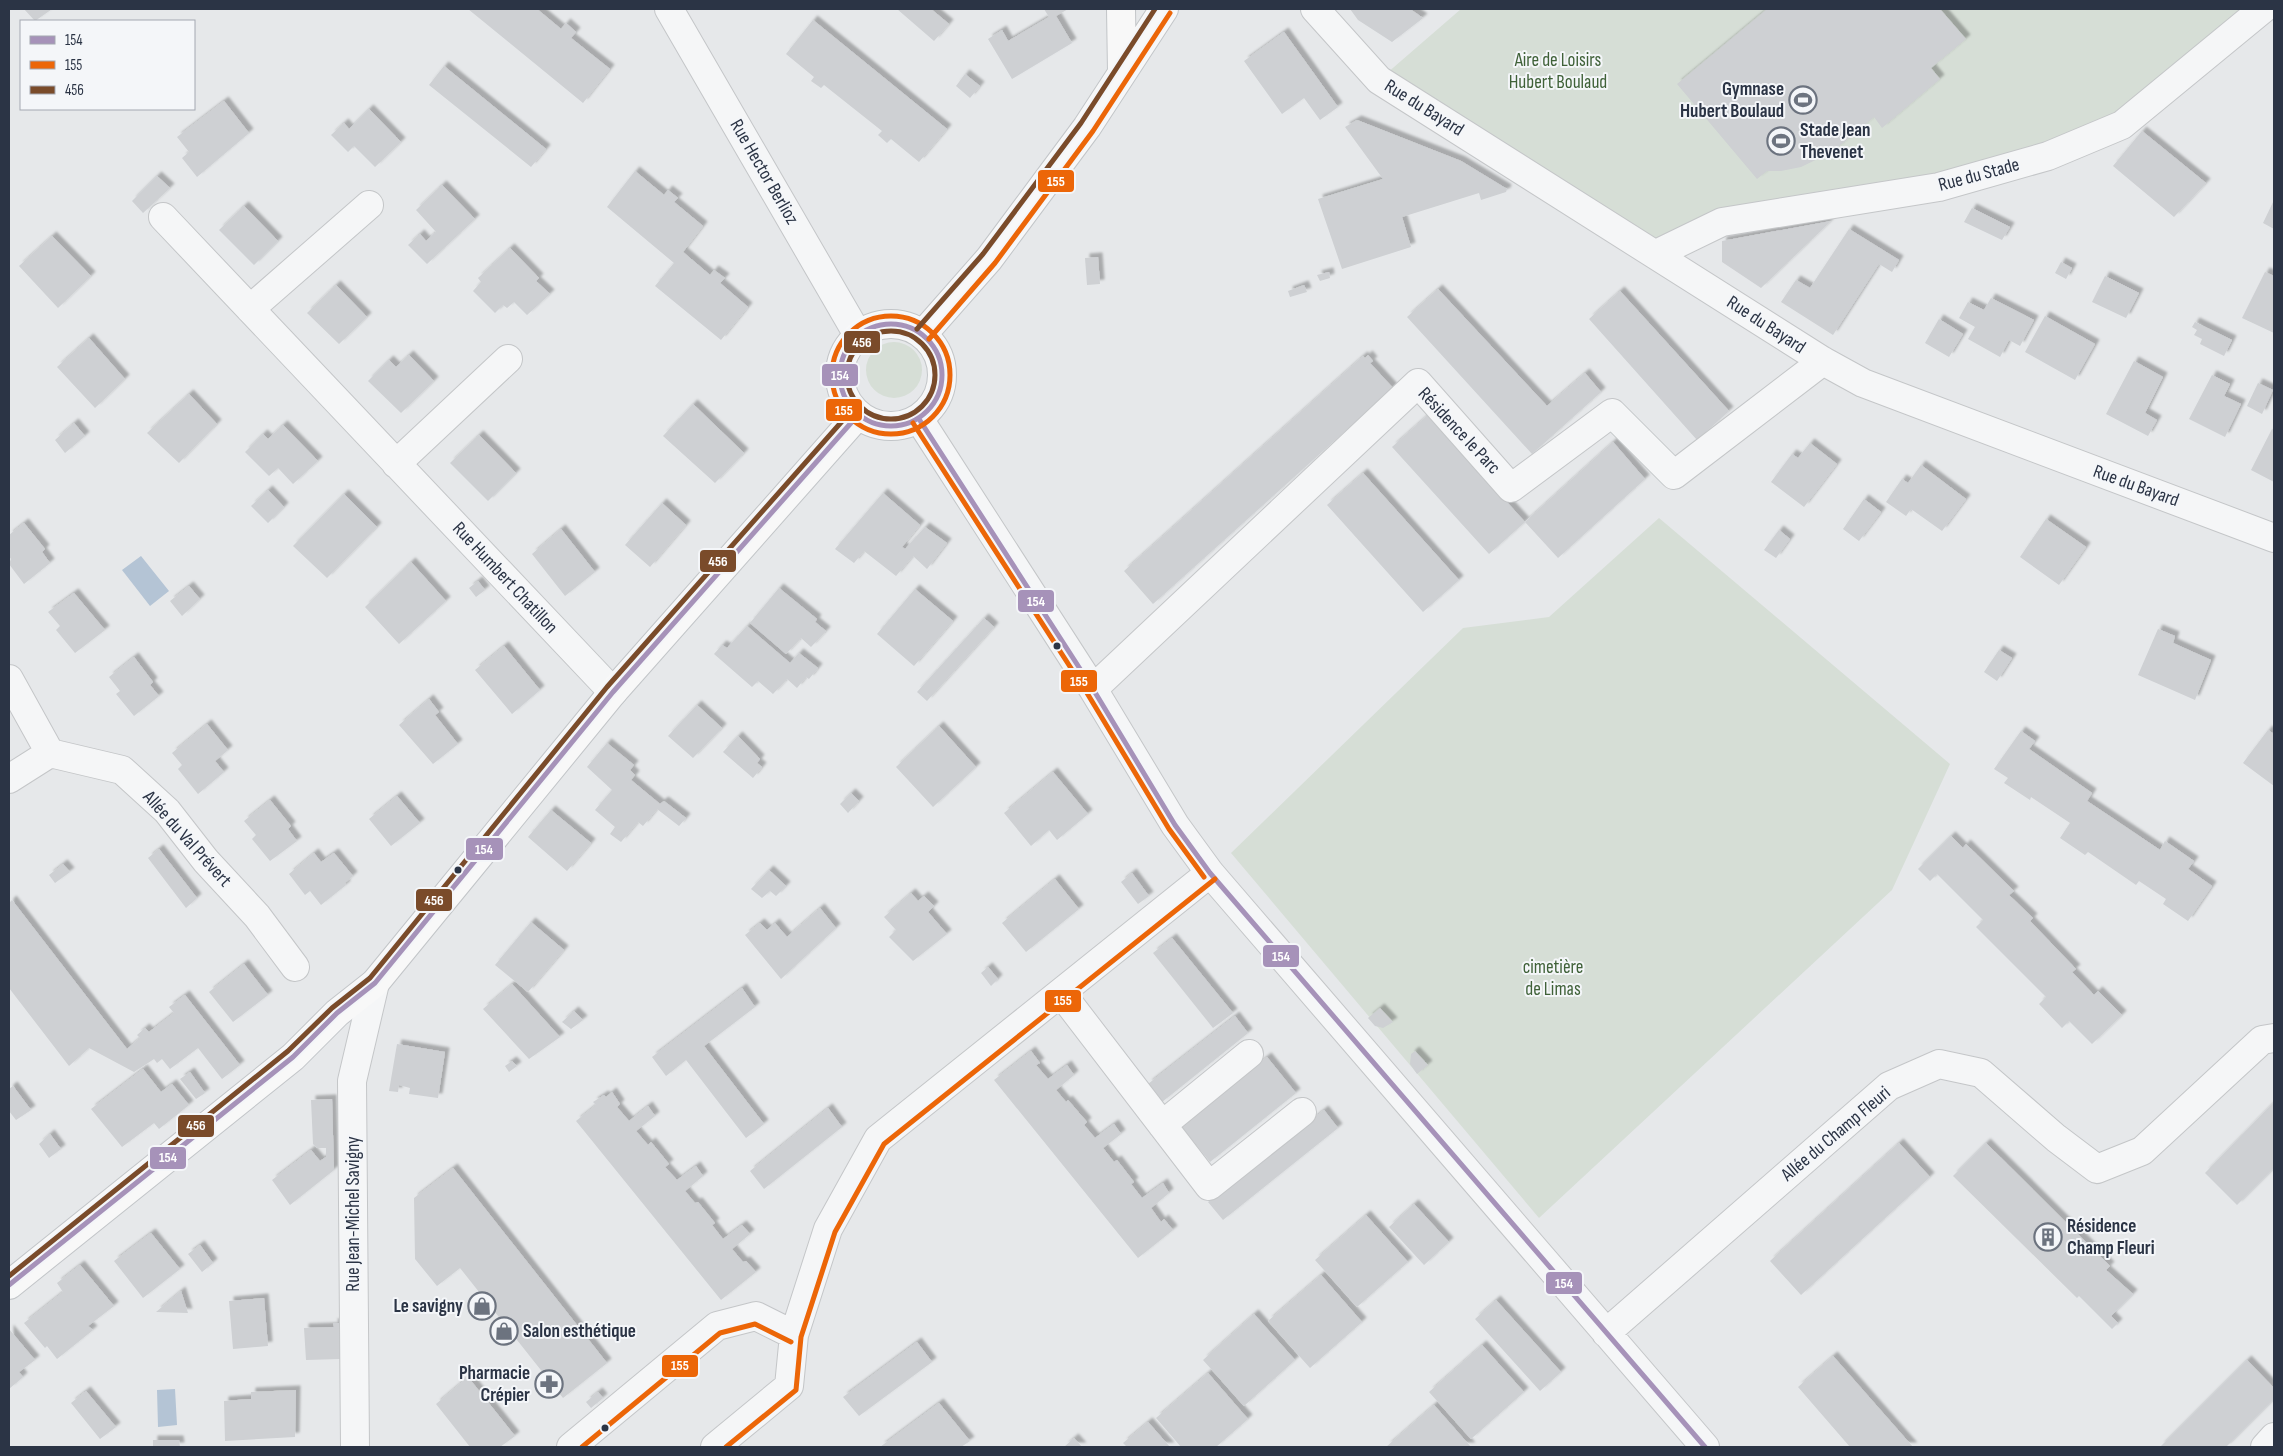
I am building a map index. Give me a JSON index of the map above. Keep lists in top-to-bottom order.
{
  "streets": {
    "street": [
      "Rue du Bayard",
      "Rue Hector Berlioz",
      "Rue du Stade",
      "Résidence le Parc",
      "Rue Humbert Chatillon",
      "Allée du Val Prévert",
      "Allée du Champ Fleuri",
      "Rue Jean-Michel Savigny"
    ]
  },
  "crossings": [
    ["Rue du Bayard", "Rue du Stade"],
    ["Rue du Bayard", "Résidence le Parc"]
  ],
  "parks": ["Aire de Loisirs Hubert Boulaud", "cimetière de Limas"],
  "places": {
    "sports": ["Gymnase Hubert Boulaud", "Stade Jean Thevenet"],
    "building": ["Résidence Champ Fleuri"],
    "shop": ["Le savigny", "Salon esthétique"],
    "pharmacy": ["Pharmacie Crépier"]
  },
  "lines": ["transit line 456", "transit line 155", "transit line 154"],
  "legend": ["154", "155", "456"]
}
